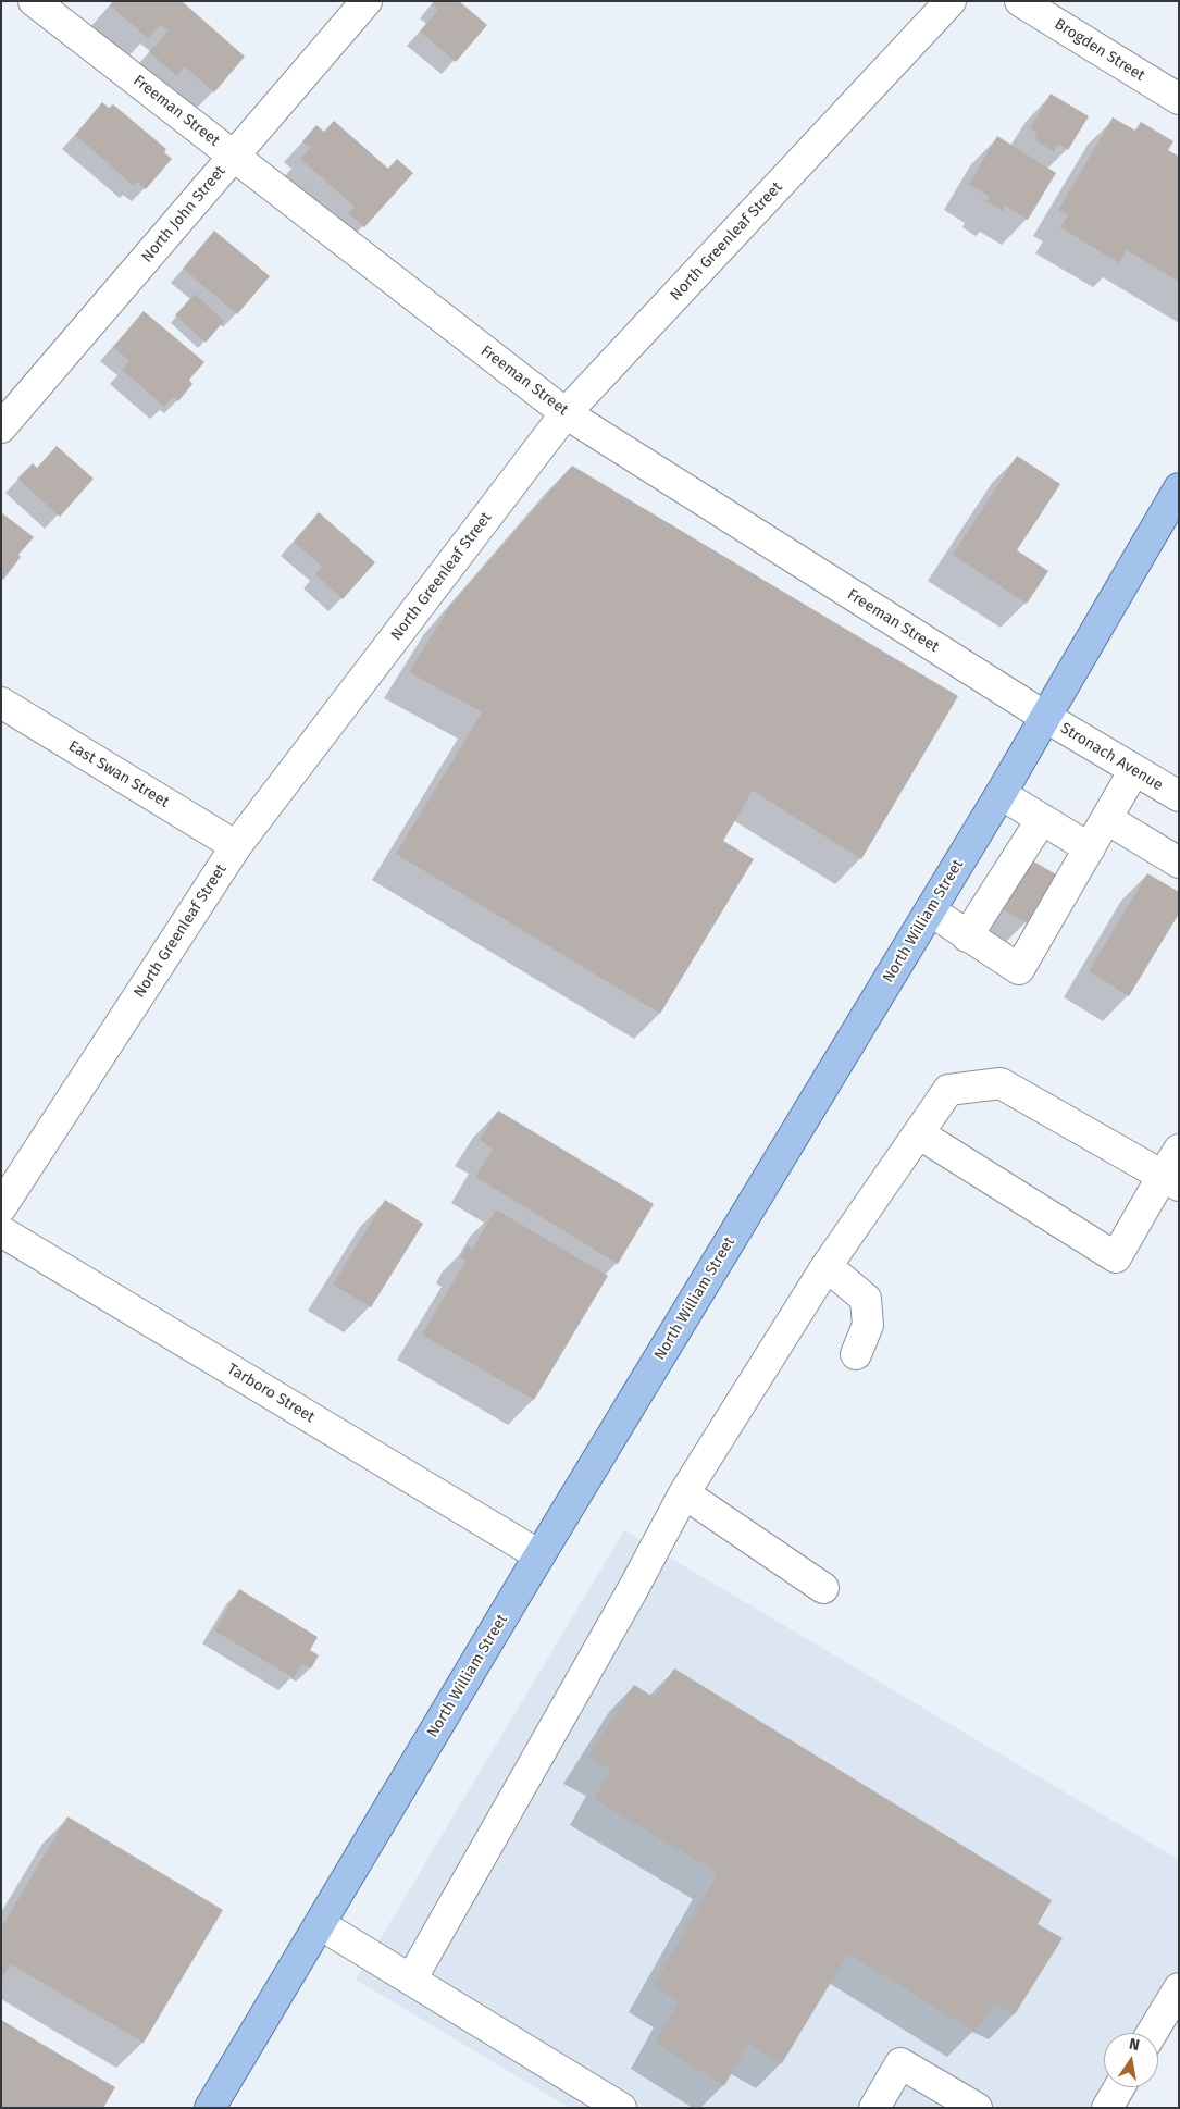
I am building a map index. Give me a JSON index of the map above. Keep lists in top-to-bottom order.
{
  "streets": {
    "main road": ["North William Street"],
    "street": [
      "Brogden Street",
      "Freeman Street",
      "North John Street",
      "North Greenleaf Street",
      "Stronach Avenue",
      "East Swan Street",
      "Tarboro Street"
    ]
  },
  "crossings": [
    ["Freeman Street", "North John Street"],
    ["Freeman Street", "North Greenleaf Street"],
    ["Freeman Street", "Stronach Avenue"],
    ["Freeman Street", "North William Street"],
    ["North Greenleaf Street", "East Swan Street"],
    ["Stronach Avenue", "North William Street"],
    ["North William Street", "Tarboro Street"]
  ],
  "north": "top"
}
